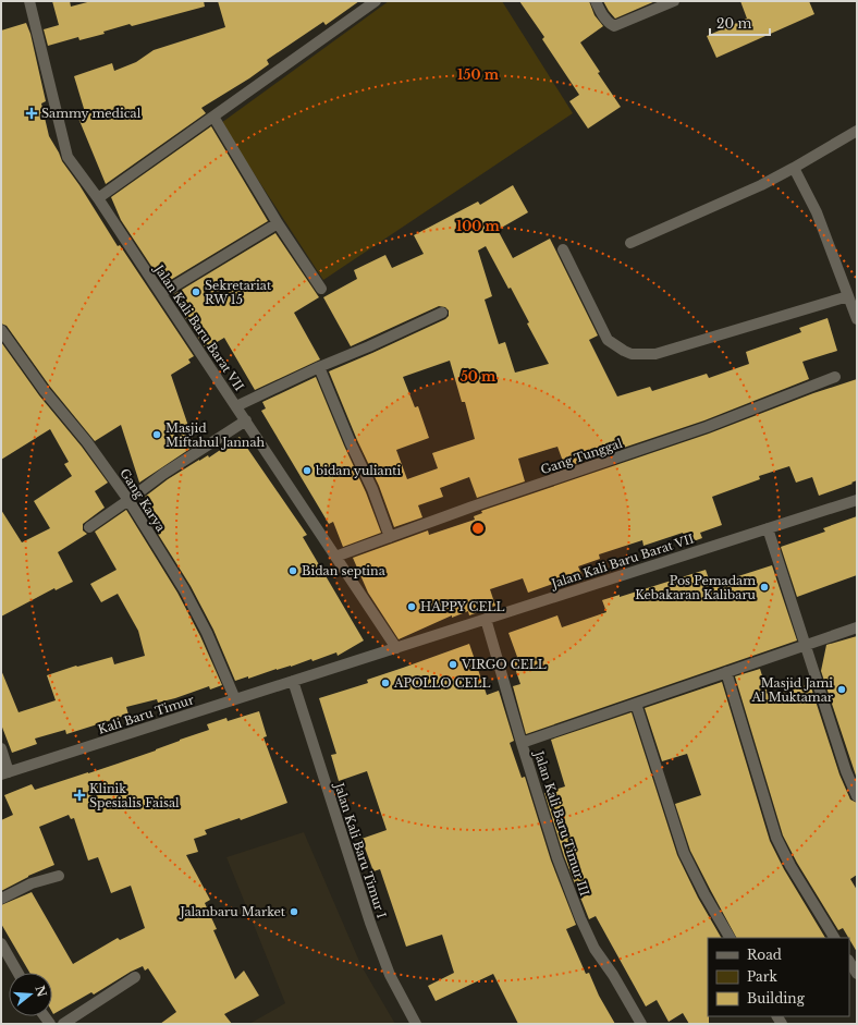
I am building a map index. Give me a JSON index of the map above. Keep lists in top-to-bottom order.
{
  "streets": {
    "street": [
      "Jalan Kali Baru Barat VII",
      "Gang Tunggal",
      "Gang Karya",
      "Kali Baru Timur",
      "Jalan Kali Baru Timur III",
      "Jalan Kali Baru Timur I"
    ]
  },
  "crossings": [
    ["Jalan Kali Baru Barat VII", "Gang Tunggal"],
    ["Jalan Kali Baru Barat VII", "Kali Baru Timur"],
    ["Jalan Kali Baru Barat VII", "Jalan Kali Baru Timur III"],
    ["Jalan Kali Baru Barat VII", "Jalan Kali Baru Timur I"],
    ["Gang Karya", "Kali Baru Timur"],
    ["Kali Baru Timur", "Jalan Kali Baru Timur I"]
  ],
  "places": {
    "health": ["Sammy medical", "Klinik Spesialis Faisal"],
    "other": [
      "Sekretariat RW 15",
      "Masjid Miftahul Jannah",
      "bidan yulianti",
      "Bidan septina",
      "Pos Pemadam Kebakaran Kalibaru",
      "HAPPY CELL",
      "VIRGO CELL",
      "APOLLO CELL",
      "Masjid Jami Al Muktamar",
      "Jalanbaru Market"
    ]
  },
  "legend": ["Road", "Park", "Building"],
  "scale_bar": "20 m",
  "north": "right",
  "rings": ["150 m", "100 m", "50 m"]
}
